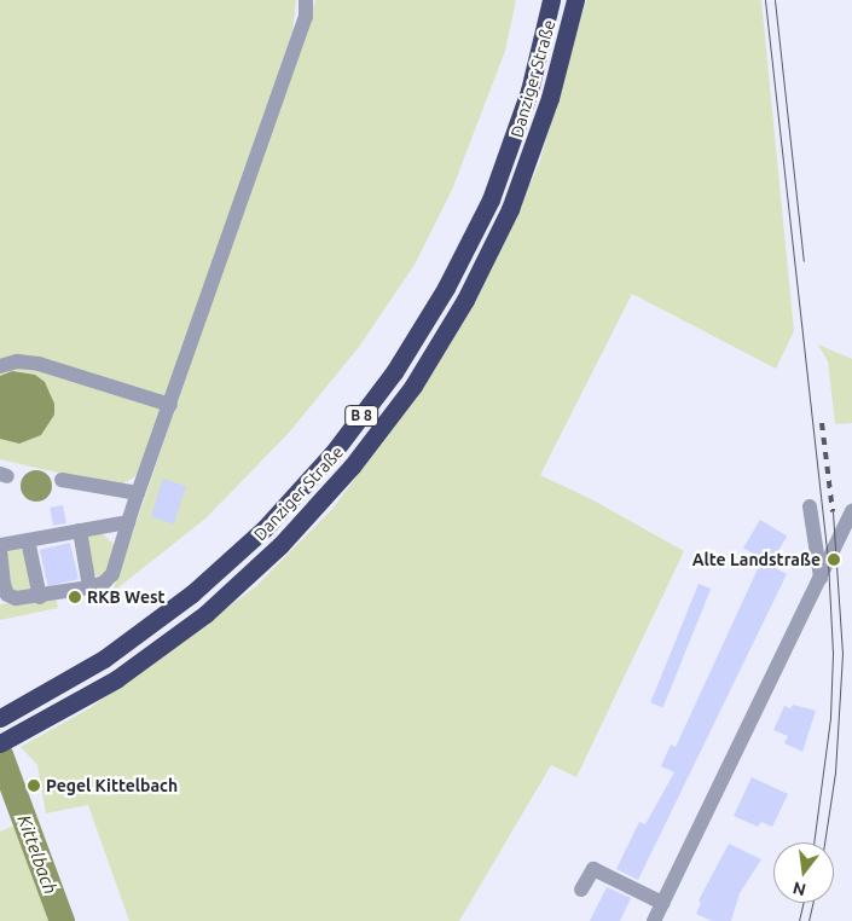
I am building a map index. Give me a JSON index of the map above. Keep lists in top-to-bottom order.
{
  "streets": {
    "highway": ["Danziger Straße", "B 8"]
  },
  "water": ["Kittelbach"],
  "places": ["Alte Landstraße", "RKB West", "Pegel Kittelbach"],
  "north": "bottom"
}
